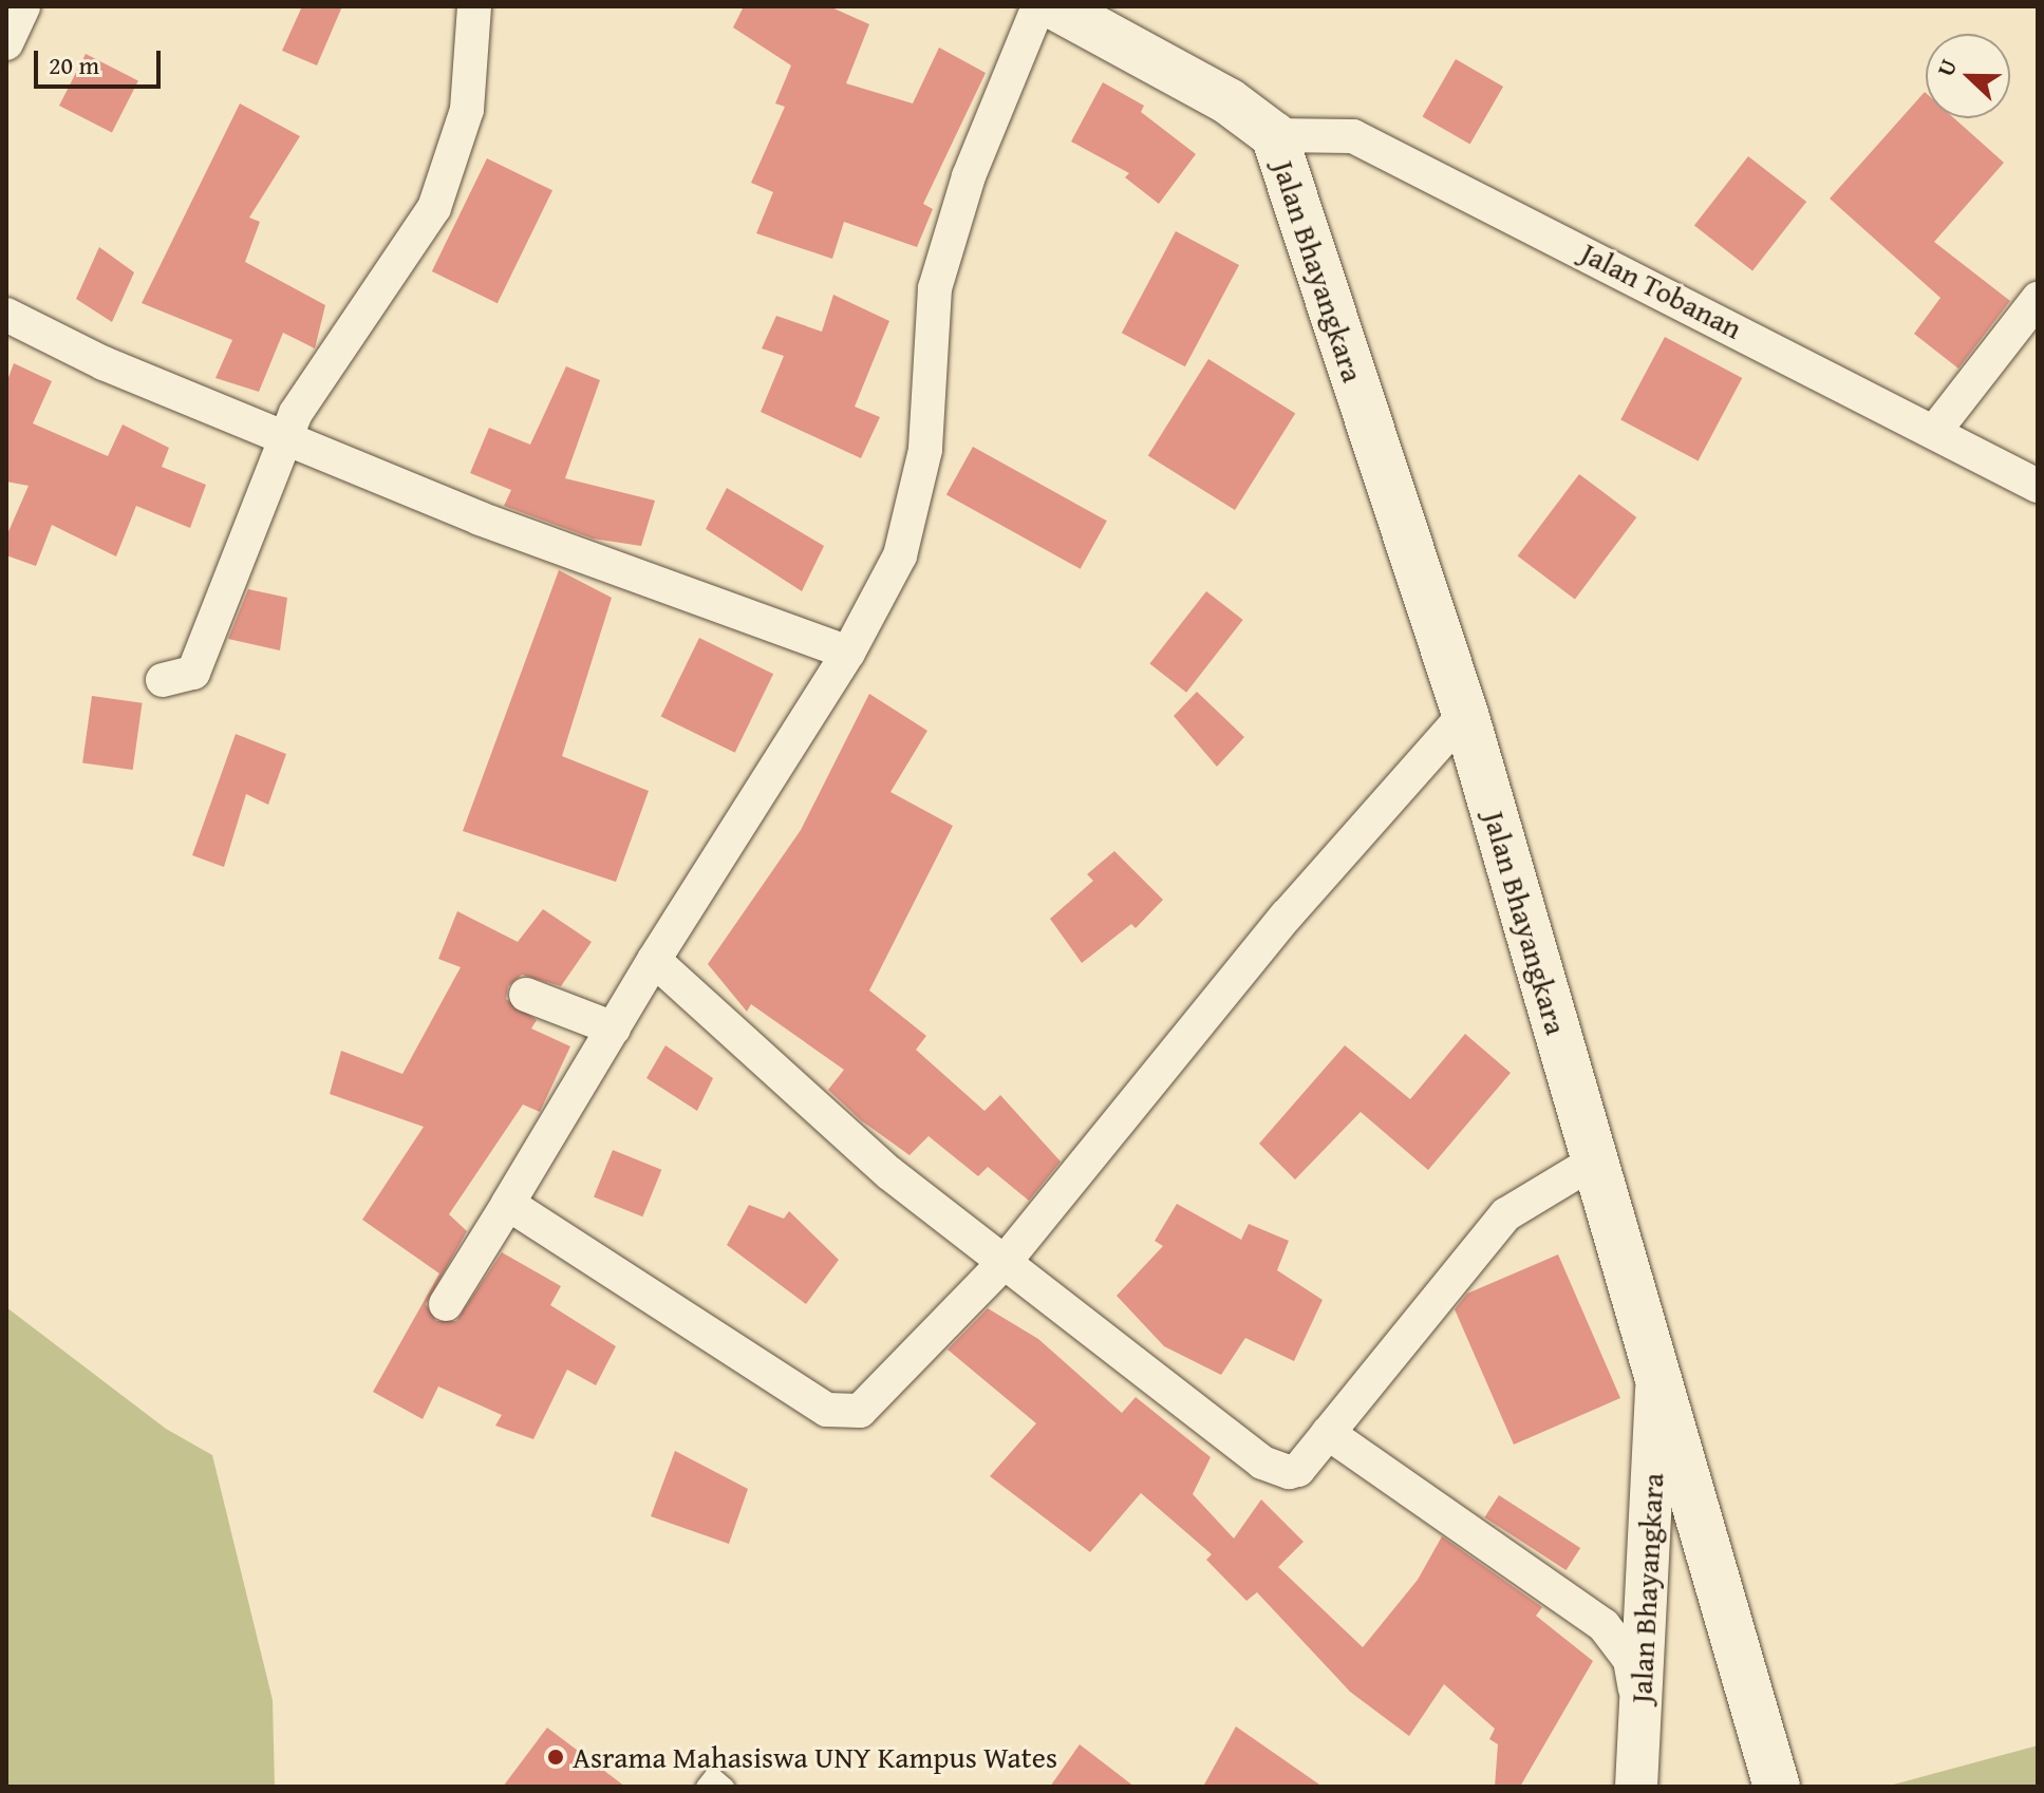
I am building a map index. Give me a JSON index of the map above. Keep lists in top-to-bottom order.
{
  "streets": {
    "main road": ["Jalan Bhayangkara"],
    "street": ["Jalan Tobanan"]
  },
  "crossings": [
    ["Jalan Bhayangkara", "Jalan Tobanan"]
  ],
  "places": ["Asrama Mahasiswa UNY Kampus Wates"],
  "scale_bar": "20 m",
  "north": "left"
}
